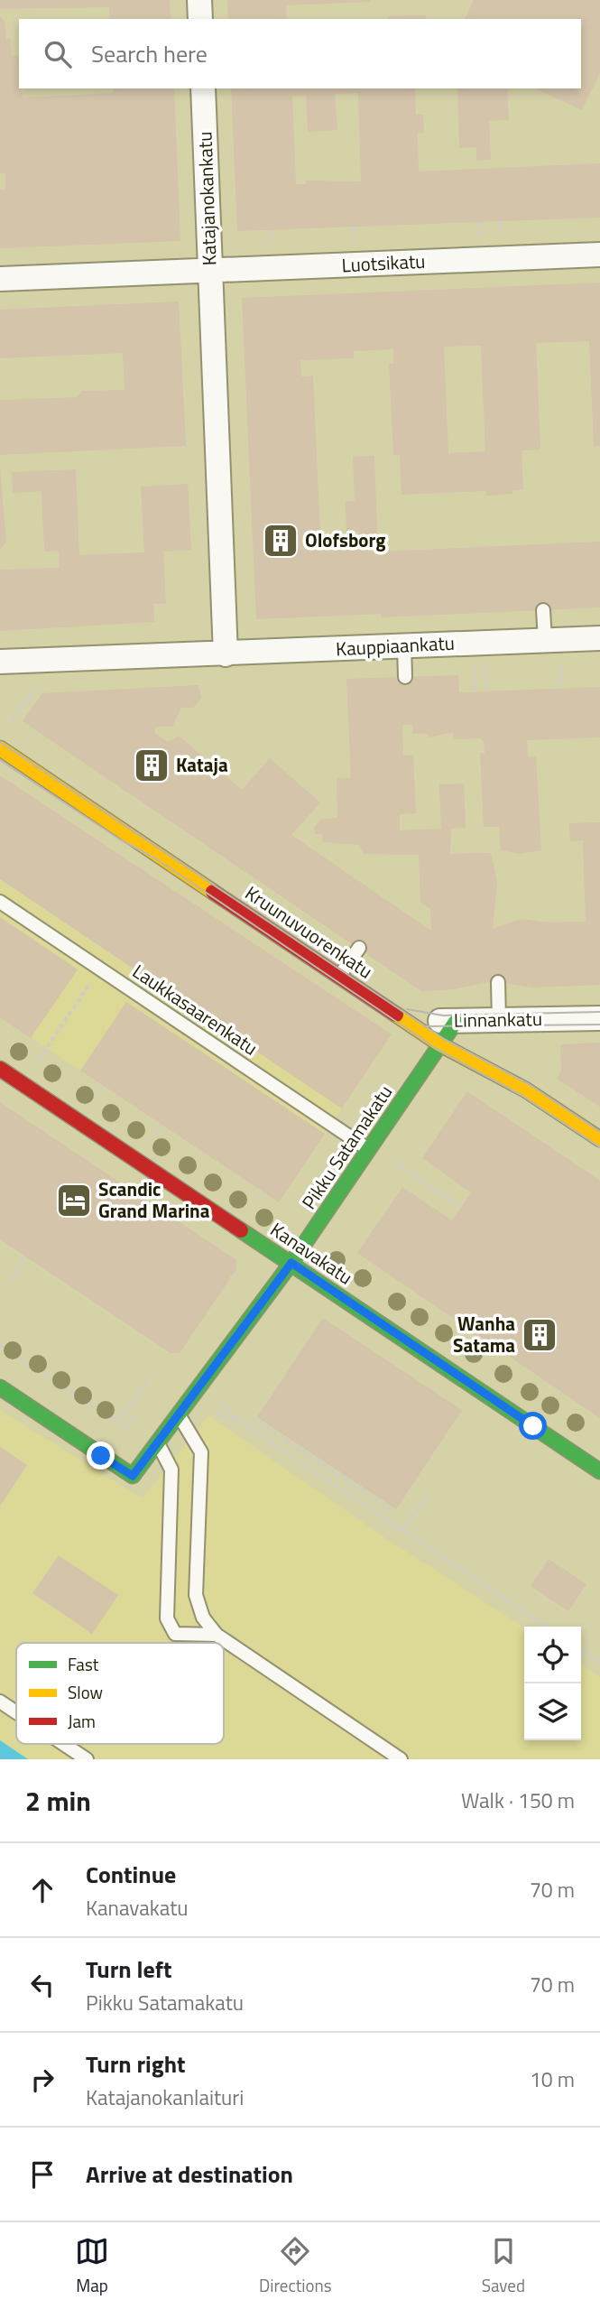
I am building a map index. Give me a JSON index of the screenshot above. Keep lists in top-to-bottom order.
{
  "streets": {
    "street": [
      "Katajanokankatu",
      "Luotsikatu",
      "Kauppiaankatu",
      "Kruunuvuorenkatu",
      "Linnankatu",
      "Pikku Satamakatu",
      "Kanavakatu"
    ],
    "lane": ["Laukkasaarenkatu"]
  },
  "crossings": [
    ["Katajanokankatu", "Luotsikatu"],
    ["Katajanokankatu", "Kauppiaankatu"],
    ["Kruunuvuorenkatu", "Linnankatu"],
    ["Kruunuvuorenkatu", "Pikku Satamakatu"],
    ["Laukkasaarenkatu", "Pikku Satamakatu"],
    ["Linnankatu", "Pikku Satamakatu"],
    ["Pikku Satamakatu", "Kanavakatu"]
  ],
  "places": {
    "building": ["Olofsborg", "Kataja", "Wanha Satama"],
    "hotel": ["Scandic Grand Marina"]
  },
  "legend": ["Fast", "Slow", "Jam"],
  "page": {
    "search": "Search here",
    "heading": ["2 min", "Walk · 150 m"],
    "list": [
      ["Continue", "Kanavakatu", "70 m"],
      ["Turn left", "Pikku Satamakatu", "70 m"],
      ["Turn right", "Katajanokanlaituri", "10 m"],
      "Arrive at destination"
    ],
    "nav": ["Map", "Directions", "Saved"]
  }
}
